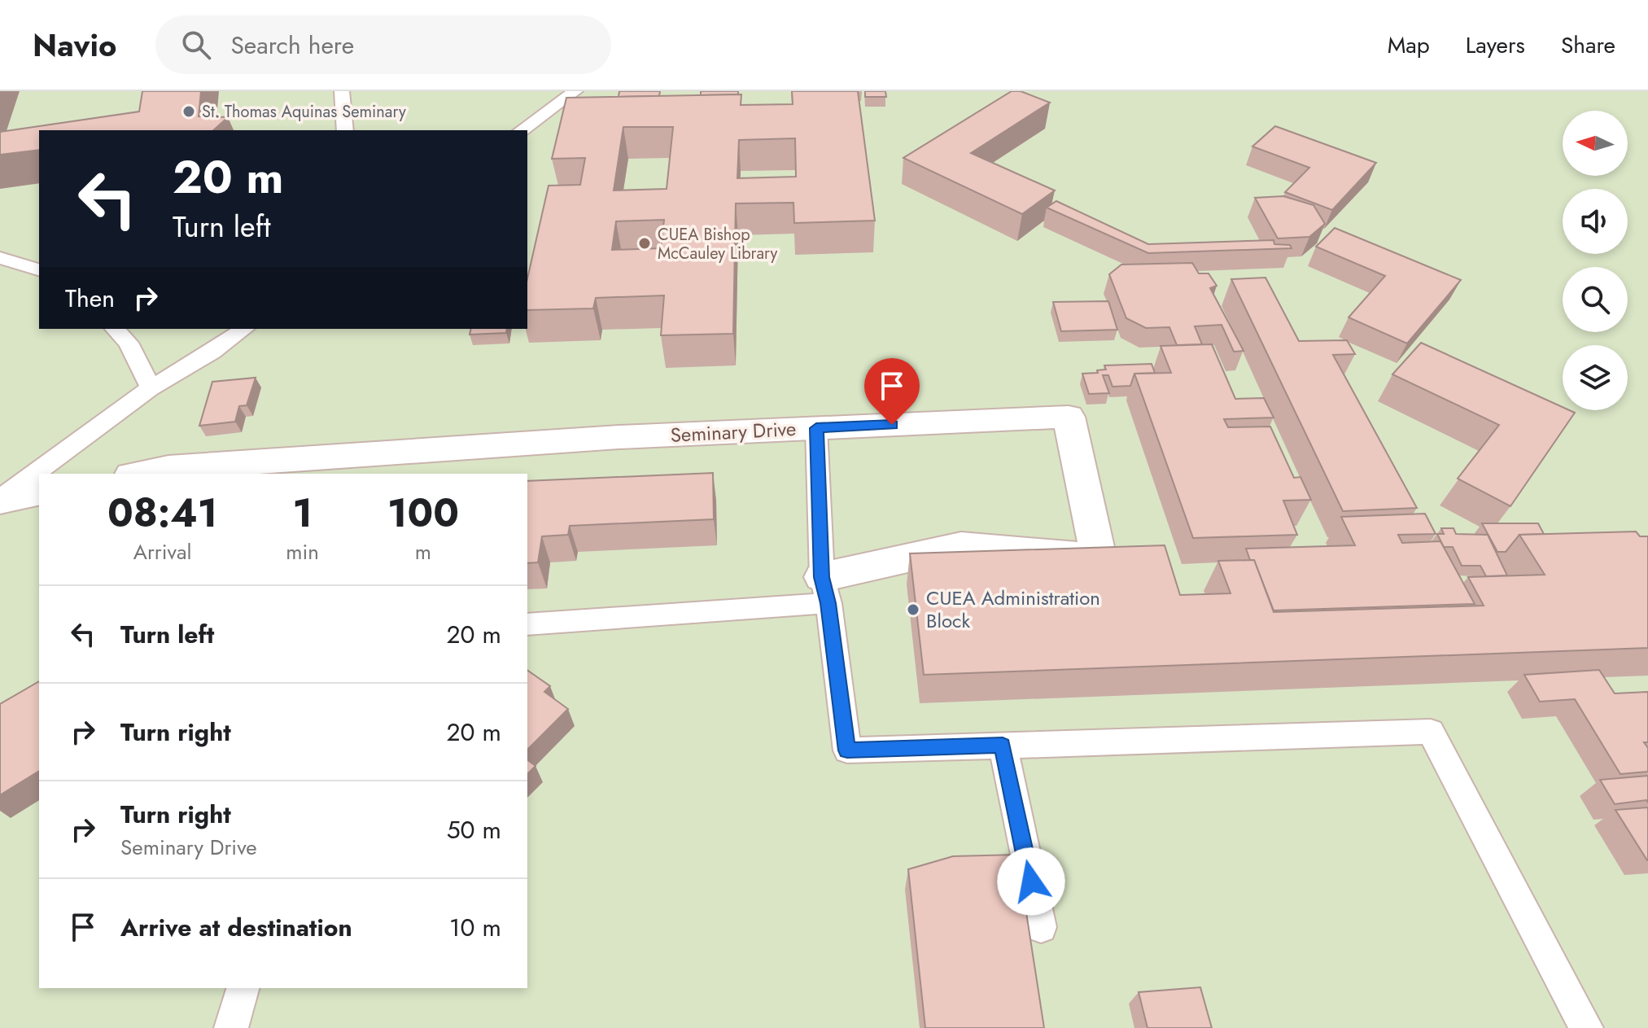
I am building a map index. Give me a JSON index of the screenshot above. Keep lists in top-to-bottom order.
{
  "streets": {
    "street": ["Seminary Drive"]
  },
  "places": ["St. Thomas Aquinas Seminary", "CUEA Bishop McCauley Library", "CUEA Administration Block"],
  "north": "left",
  "page": {
    "header": "Navio",
    "search": "Search here",
    "nav": ["Map", "Layers", "Share"],
    "turn": ["20 m", "Turn left"],
    "then": "Then",
    "eta": [
      "08:41",
      "Arrival",
      "1",
      "min",
      "100",
      "m"
    ],
    "list": [
      {
        "name": "Turn left",
        "value": "20 m"
      },
      {
        "name": "Turn right",
        "value": "20 m"
      },
      {
        "name": "Turn right",
        "note": "Seminary Drive",
        "value": "50 m"
      },
      {
        "name": "Arrive at destination",
        "value": "10 m"
      }
    ]
  }
}
